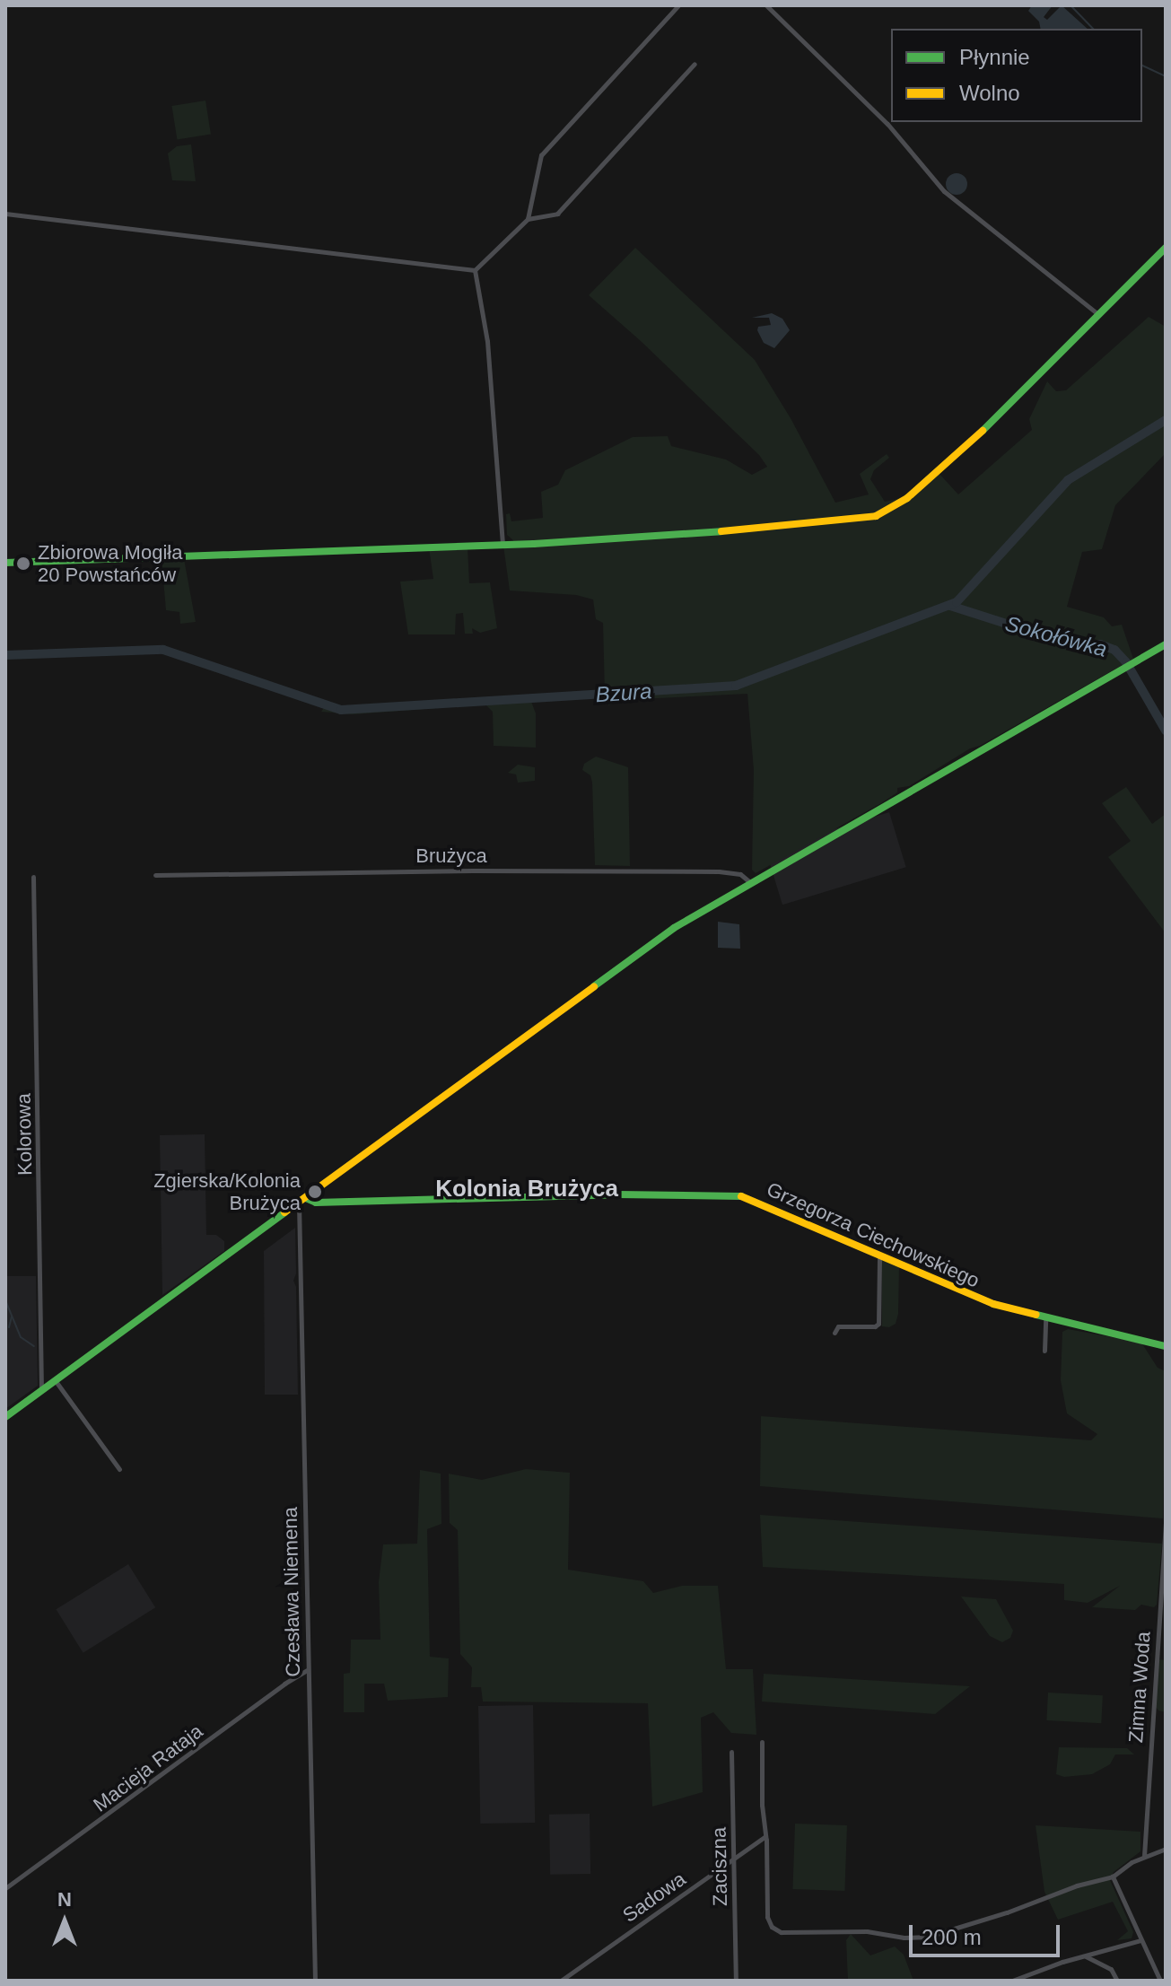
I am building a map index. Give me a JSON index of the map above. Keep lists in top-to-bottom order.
{
  "streets": {
    "street": [
      "Brużyca",
      "Kolorowa",
      "Grzegorza Ciechowskiego",
      "Czesława Niemena",
      "Zimna Woda",
      "Macieja Rataja",
      "Zaciszna",
      "Sadowa"
    ]
  },
  "crossings": [
    ["Grzegorza Ciechowskiego", "Czesława Niemena"],
    ["Czesława Niemena", "Macieja Rataja"],
    ["Zaciszna", "Sadowa"]
  ],
  "districts": ["Kolonia Brużyca"],
  "water": ["Sokołówka", "Bzura"],
  "places": ["Zbiorowa Mogiła 20 Powstańców", "Zgierska/Kolonia Brużyca"],
  "legend": ["Płynnie", "Wolno"],
  "scale_bar": "200 m",
  "north": "top"
}
